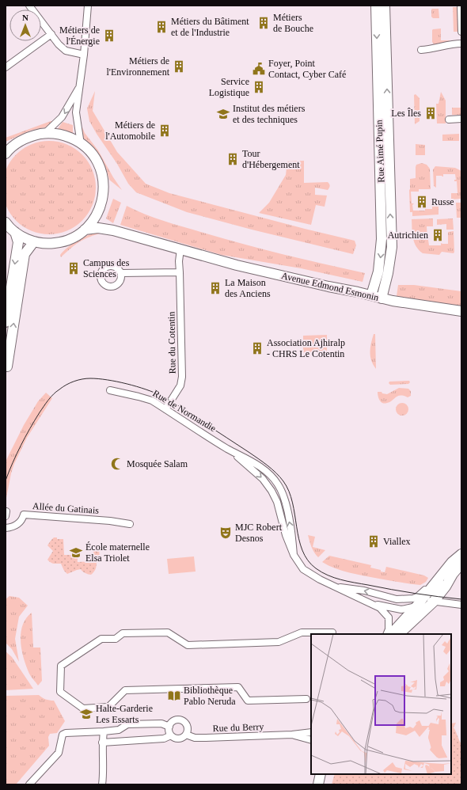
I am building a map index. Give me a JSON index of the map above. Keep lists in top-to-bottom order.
{
  "streets": {
    "main road": ["Rue Aimé Pupin", "Avenue Edmond Esmonin"],
    "street": [
      "Rue du Cotentin",
      "Rue de Normandie",
      "Allée du Gatinais",
      "Rue du Berry"
    ]
  },
  "crossings": [
    ["Rue Aimé Pupin", "Avenue Edmond Esmonin"],
    ["Avenue Edmond Esmonin", "Rue du Cotentin"],
    ["Rue du Cotentin", "Rue de Normandie"]
  ],
  "places": {
    "building": [
      "Métiers de Bouche",
      "Métiers du Bâtiment et de l'Industrie",
      "Métiers de l'Énergie",
      "Métiers de l'Environnement",
      "Service Logistique",
      "Les Îles",
      "Métiers de l'Automobile",
      "Tour d'Hébergement",
      "Russe",
      "Autrichien",
      "Campus des Sciences",
      "La Maison des Anciens",
      "Association Ajhiralp - CHRS Le Cotentin",
      "Viallex"
    ],
    "public building": ["Foyer, Point Contact, Cyber Café"],
    "school or university": ["Institut des métiers et des techniques", "École maternelle Elsa Triolet", "Halte-Garderie Les Essarts"],
    "mosque": ["Mosquée Salam"],
    "theatre": ["MJC Robert Desnos"],
    "library": ["Bibliothèque Pablo Neruda"]
  },
  "north": "top"
}
